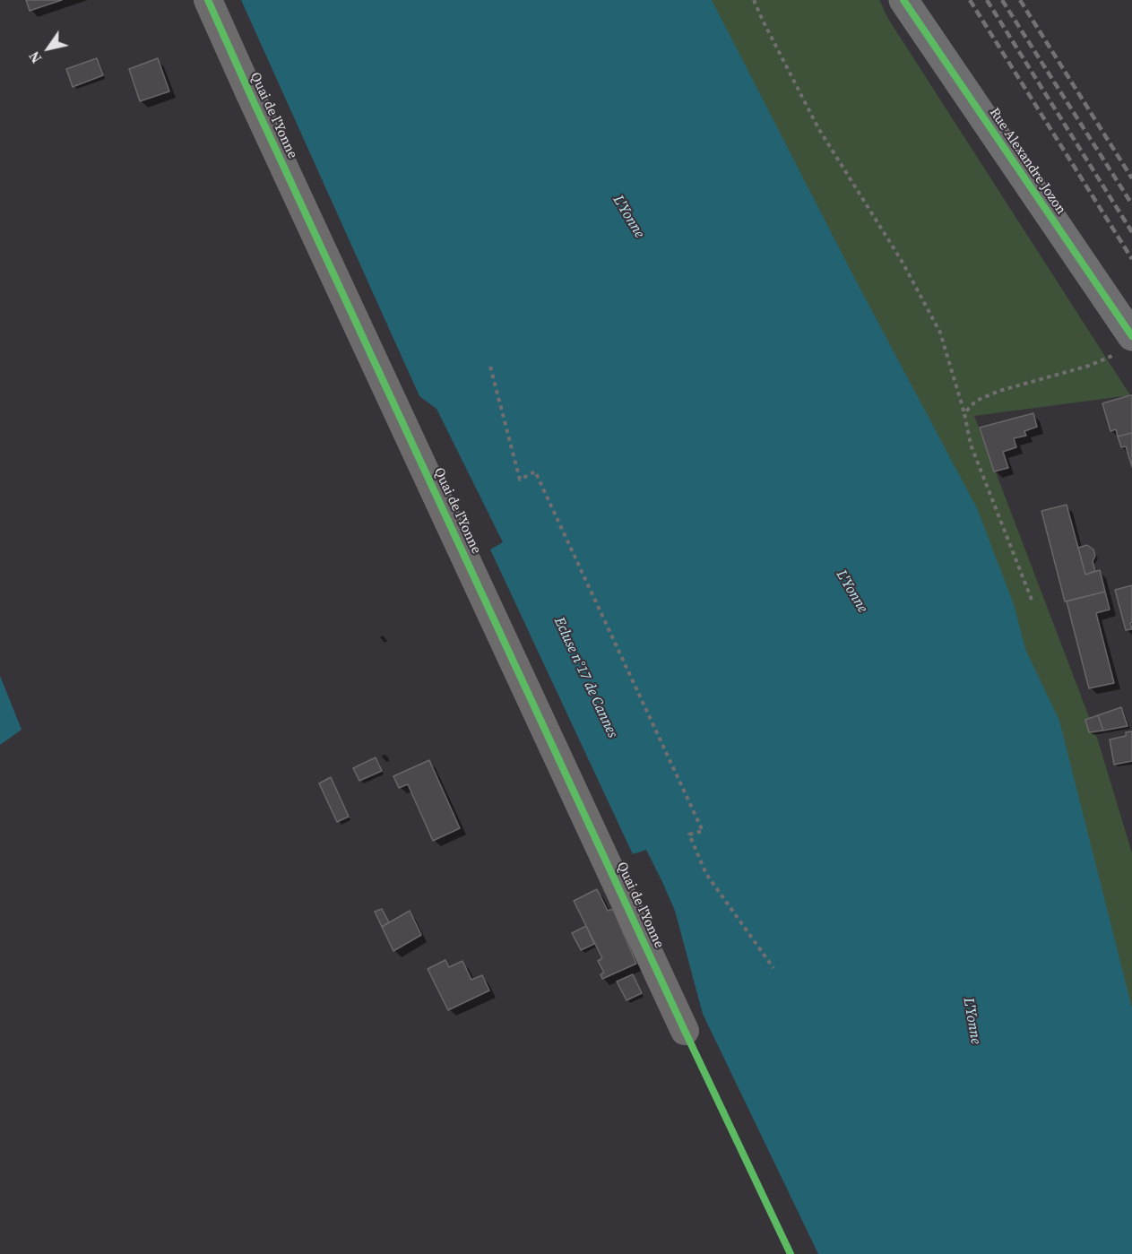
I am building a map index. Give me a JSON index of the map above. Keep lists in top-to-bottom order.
{
  "streets": {
    "street": ["Quai de l'Yonne", "Rue Alexandre Jozon"]
  },
  "water": ["L'Yonne", "Ecluse n°17 de Cannes"],
  "north": "bottom left"
}
